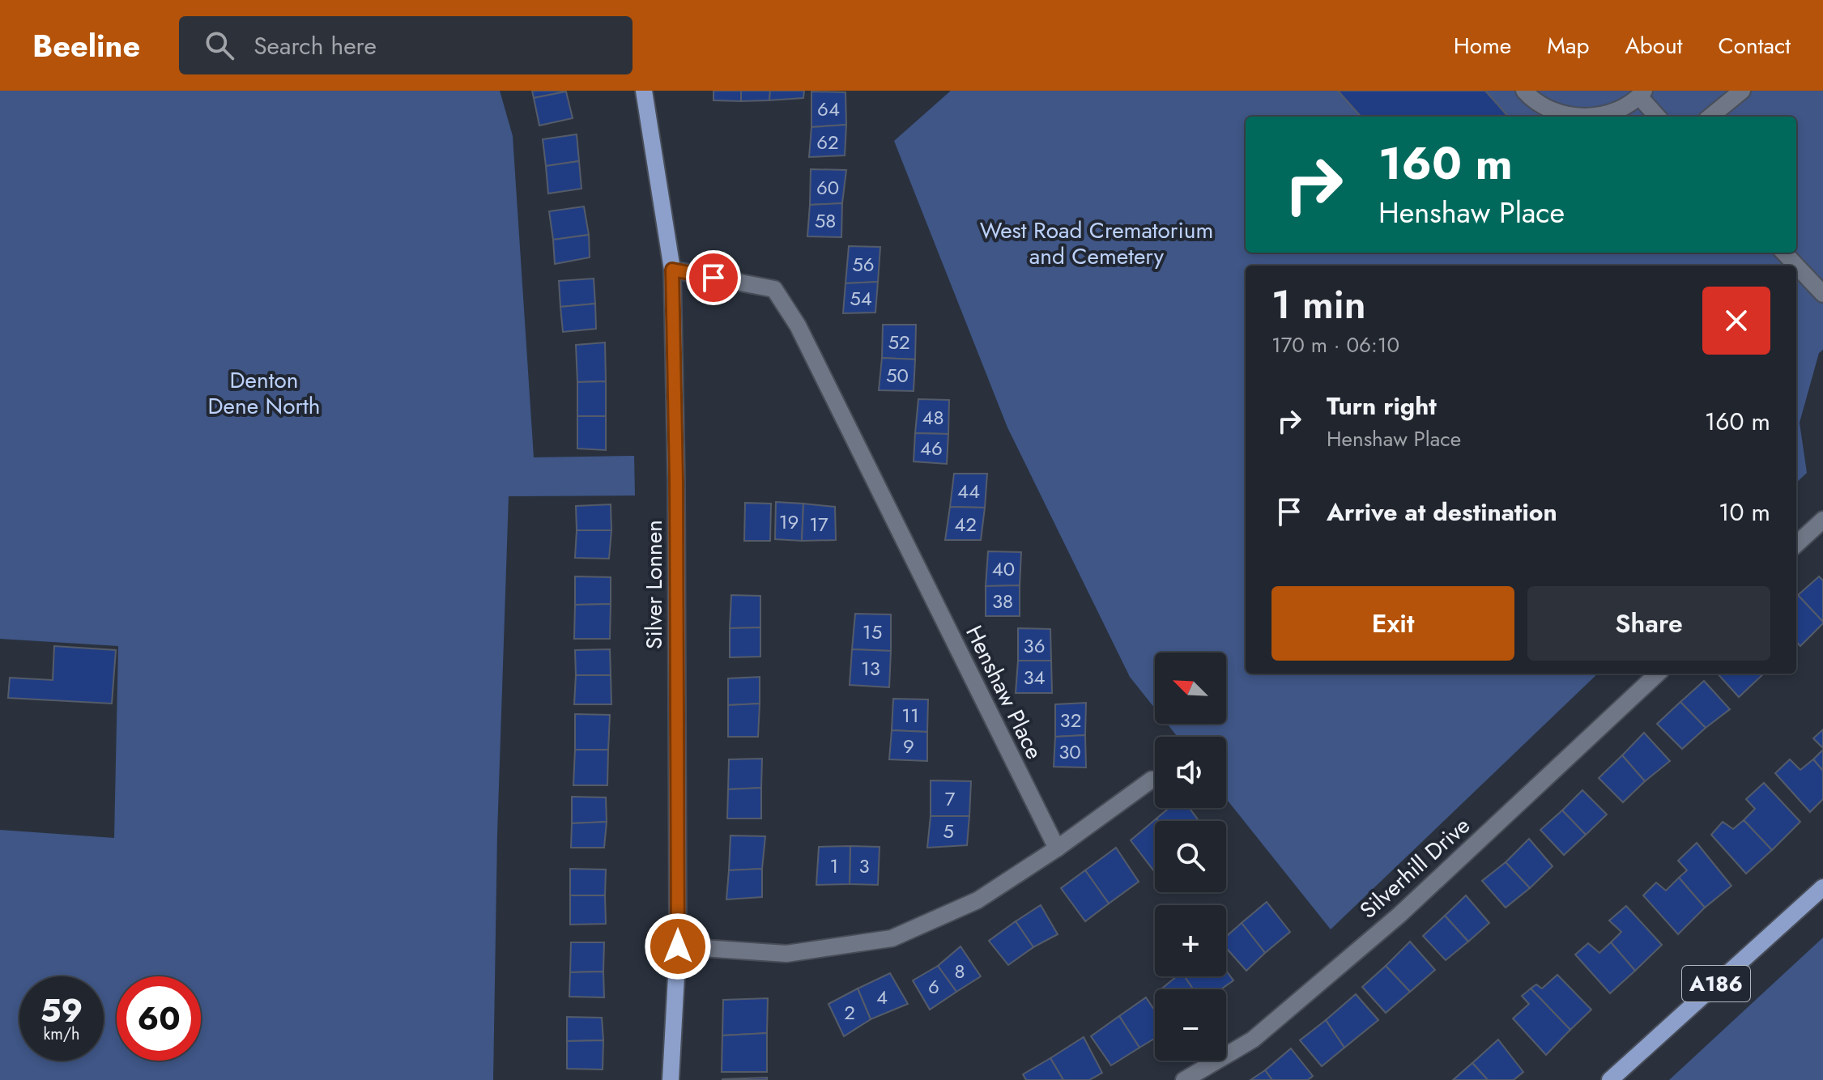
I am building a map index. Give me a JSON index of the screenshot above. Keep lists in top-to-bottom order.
{
  "streets": {
    "main road": ["Silver Lonnen", "A186"],
    "street": ["Henshaw Place", "Silverhill Drive"]
  },
  "crossings": [
    ["Silver Lonnen", "Henshaw Place"]
  ],
  "parks": ["West Road Crematorium and Cemetery", "Denton Dene North"],
  "house_numbers": [
    "64",
    "62",
    "60",
    "58",
    "56",
    "54",
    "52",
    "50",
    "48",
    "46",
    "44",
    "19",
    "17",
    "42",
    "40",
    "38",
    "15",
    "36",
    "13",
    "34",
    "11",
    "32",
    "9",
    "30",
    "7",
    "5",
    "1",
    "3",
    "8",
    "6",
    "4",
    "2"
  ],
  "north": "top left",
  "page": {
    "header": "Beeline",
    "search": "Search here",
    "nav": [
      "Home",
      "Map",
      "About",
      "Contact"
    ],
    "turn": ["160 m", "Henshaw Place"],
    "heading": ["1 min", "170 m · 06:10"],
    "list": [
      {
        "name": "Turn right",
        "note": "Henshaw Place",
        "value": "160 m"
      },
      {
        "name": "Arrive at destination",
        "value": "10 m"
      }
    ],
    "buttons": ["Exit", "Share"],
    "map_buttons": ["+", "−"],
    "speed": "59 km/h",
    "limit": "60"
  }
}
